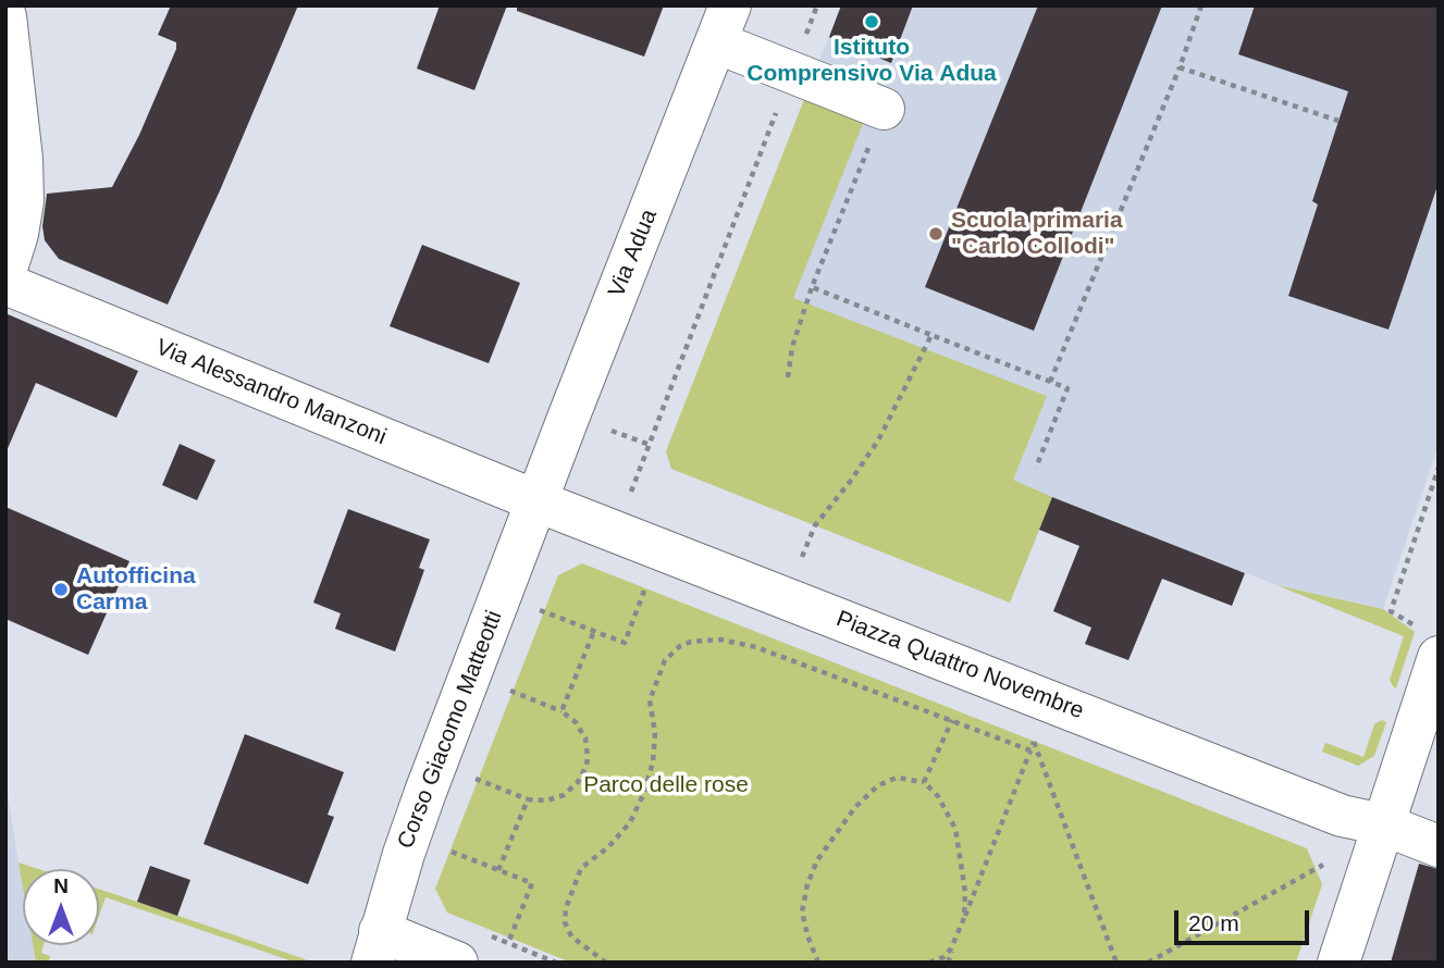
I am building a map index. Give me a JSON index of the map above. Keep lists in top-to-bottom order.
{
  "streets": {
    "street": [
      "Via Adua",
      "Via Alessandro Manzoni",
      "Piazza Quattro Novembre",
      "Corso Giacomo Matteotti"
    ]
  },
  "crossings": [
    ["Via Adua", "Via Alessandro Manzoni"],
    ["Via Adua", "Piazza Quattro Novembre"],
    ["Via Adua", "Corso Giacomo Matteotti"],
    ["Via Alessandro Manzoni", "Piazza Quattro Novembre"],
    ["Via Alessandro Manzoni", "Corso Giacomo Matteotti"],
    ["Piazza Quattro Novembre", "Corso Giacomo Matteotti"]
  ],
  "parks": ["Parco delle rose"],
  "places": ["Istituto Comprensivo Via Adua", "Scuola primaria \"Carlo Collodi\"", "Autofficina Carma"],
  "scale_bar": "20 m",
  "north": "top"
}
